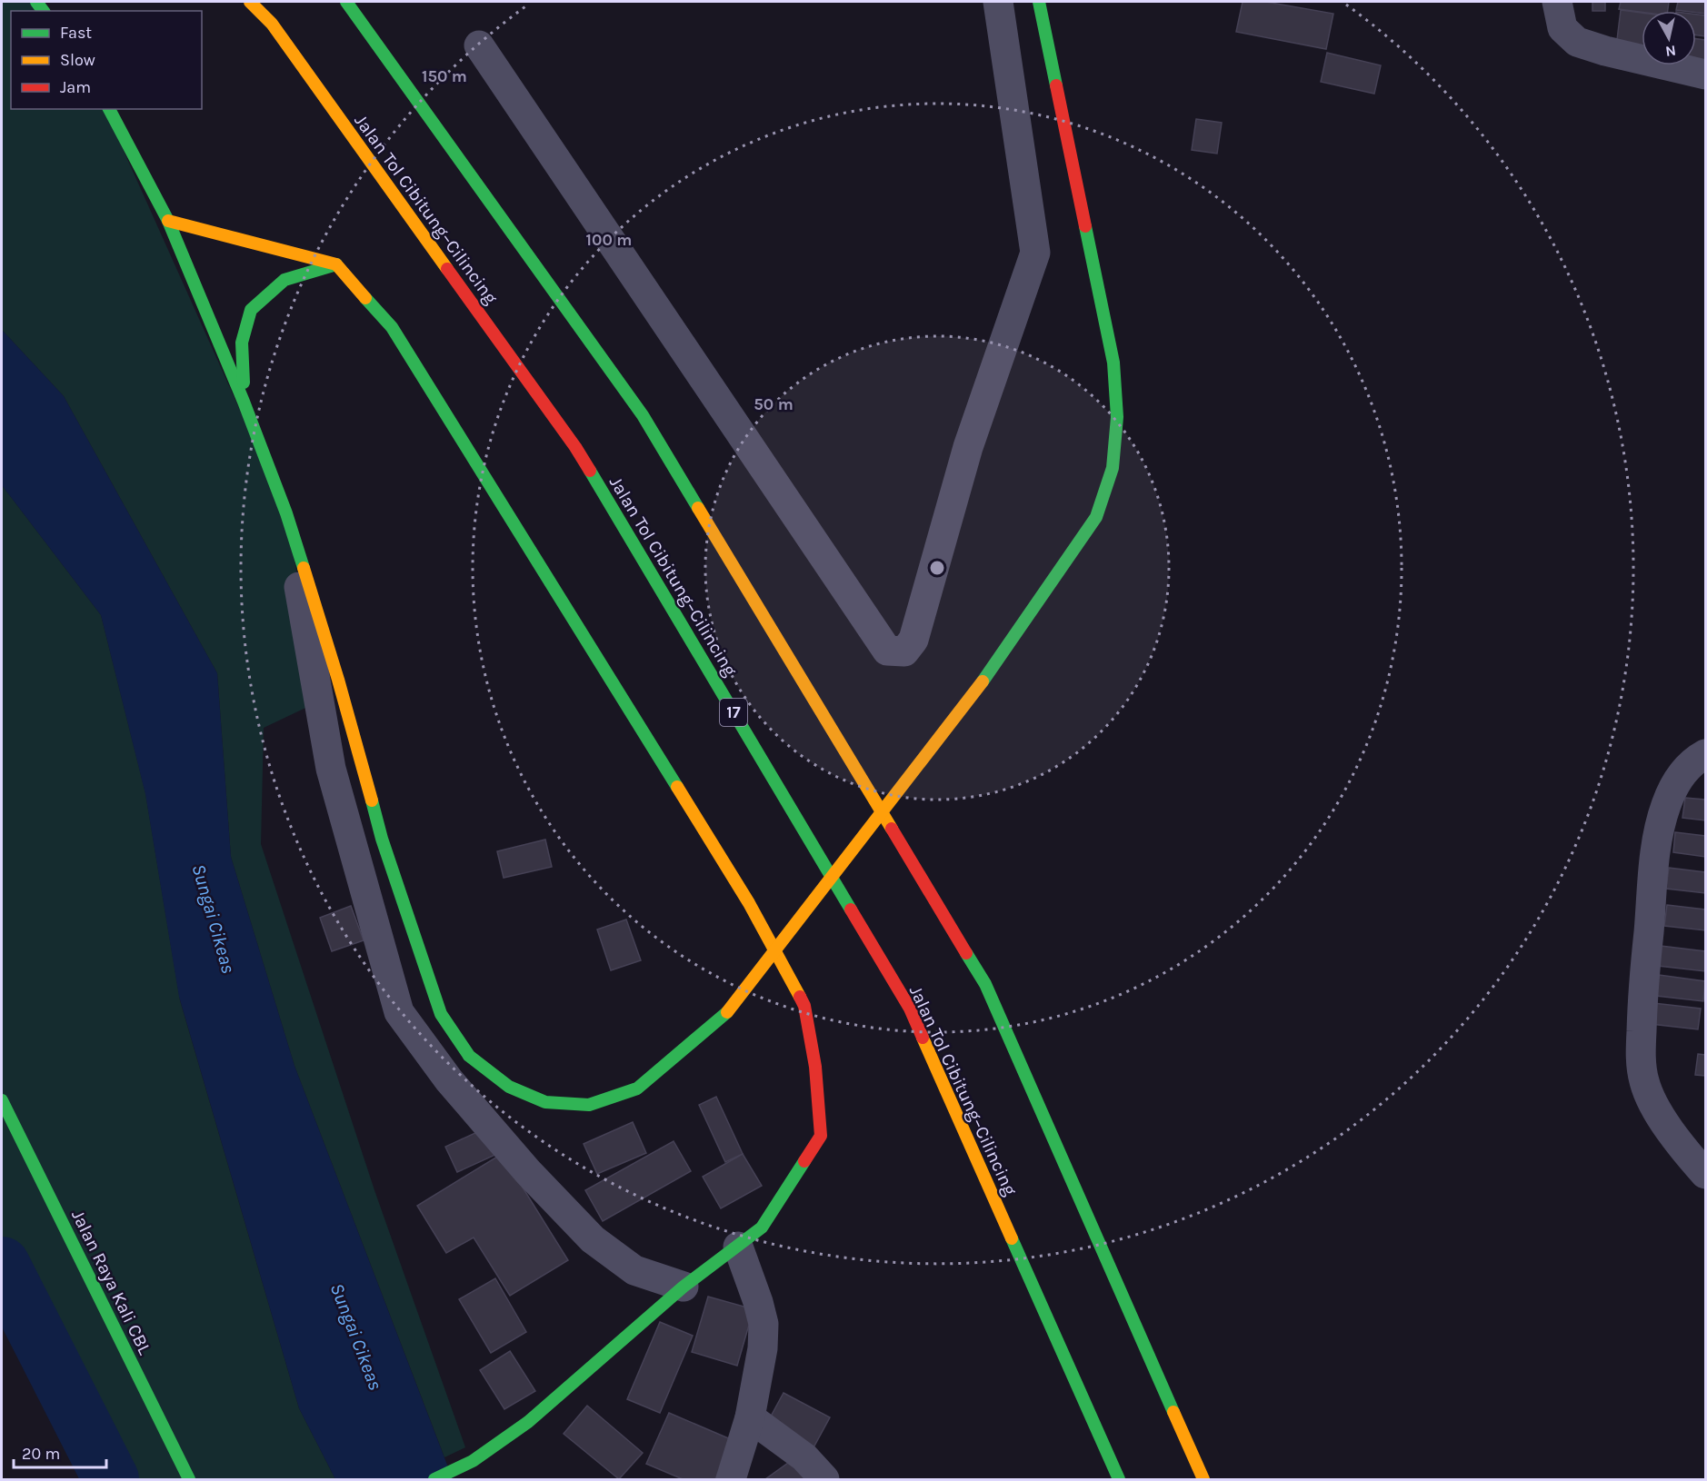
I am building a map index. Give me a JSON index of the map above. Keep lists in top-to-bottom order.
{
  "streets": {
    "main road": ["Jalan Tol Cibitung–Cilincing", "17", "Jalan Raya Kali CBL"]
  },
  "water": ["Sungai Cikeas"],
  "legend": ["Fast", "Slow", "Jam"],
  "scale_bar": "20 m",
  "north": "bottom",
  "rings": ["150 m", "100 m", "50 m"]
}
